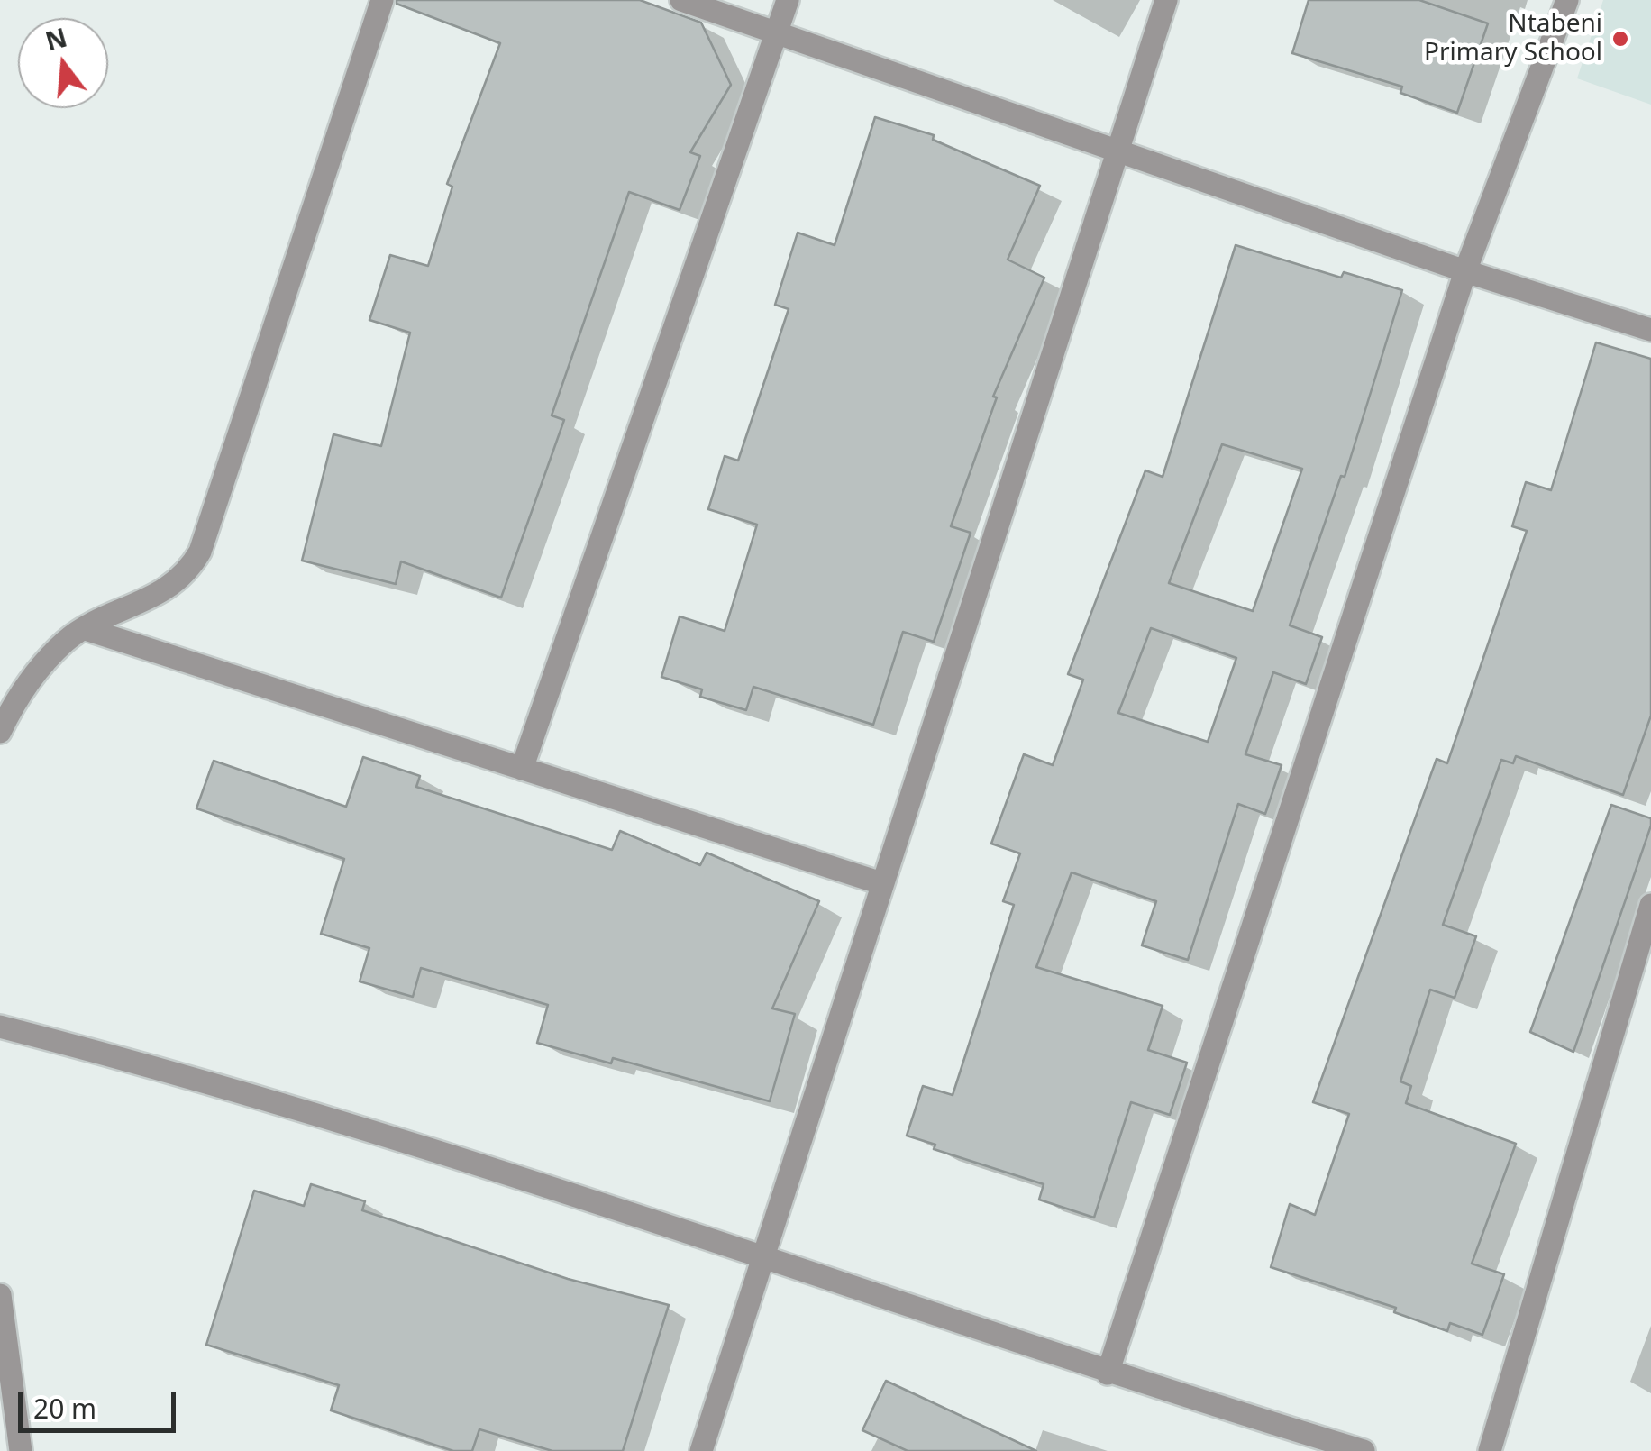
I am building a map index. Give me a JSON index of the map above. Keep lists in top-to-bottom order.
{
  "places": ["Ntabeni Primary School"],
  "scale_bar": "20 m",
  "north": "top"
}
